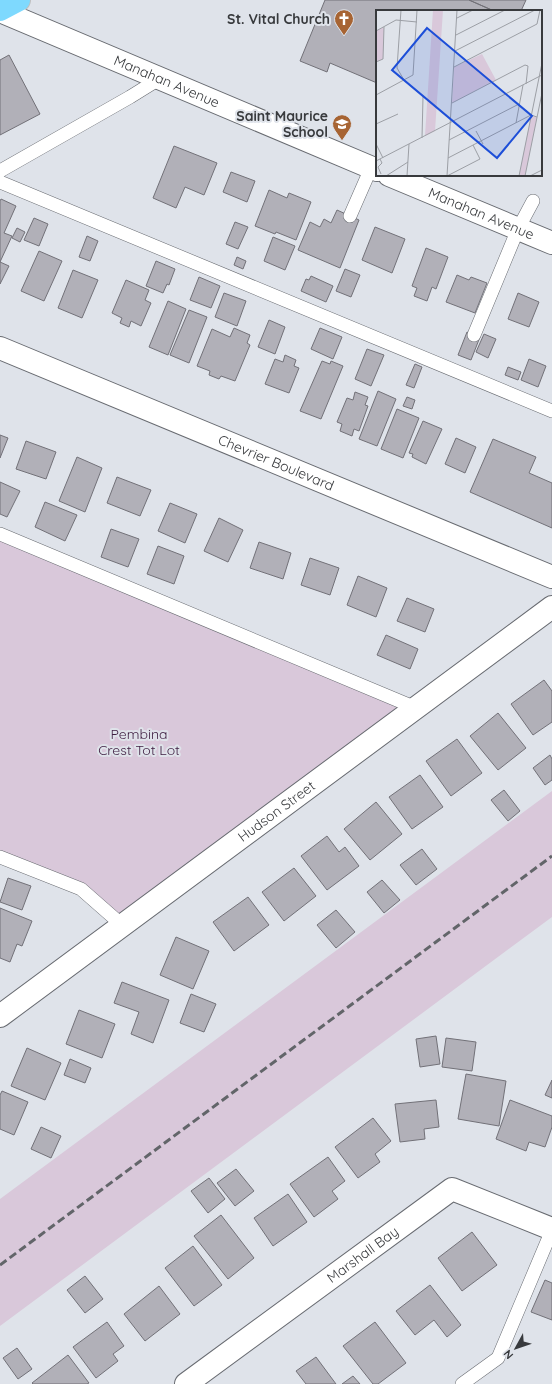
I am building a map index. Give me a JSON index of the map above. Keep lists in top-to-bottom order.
{
  "streets": {
    "street": [
      "Manahan Avenue",
      "Chevrier Boulevard",
      "Hudson Street",
      "Marshall Bay"
    ]
  },
  "parks": ["Pembina Crest Tot Lot"],
  "places": {
    "church": ["St. Vital Church"],
    "school or university": ["Saint Maurice School"]
  },
  "north": "bottom left"
}
